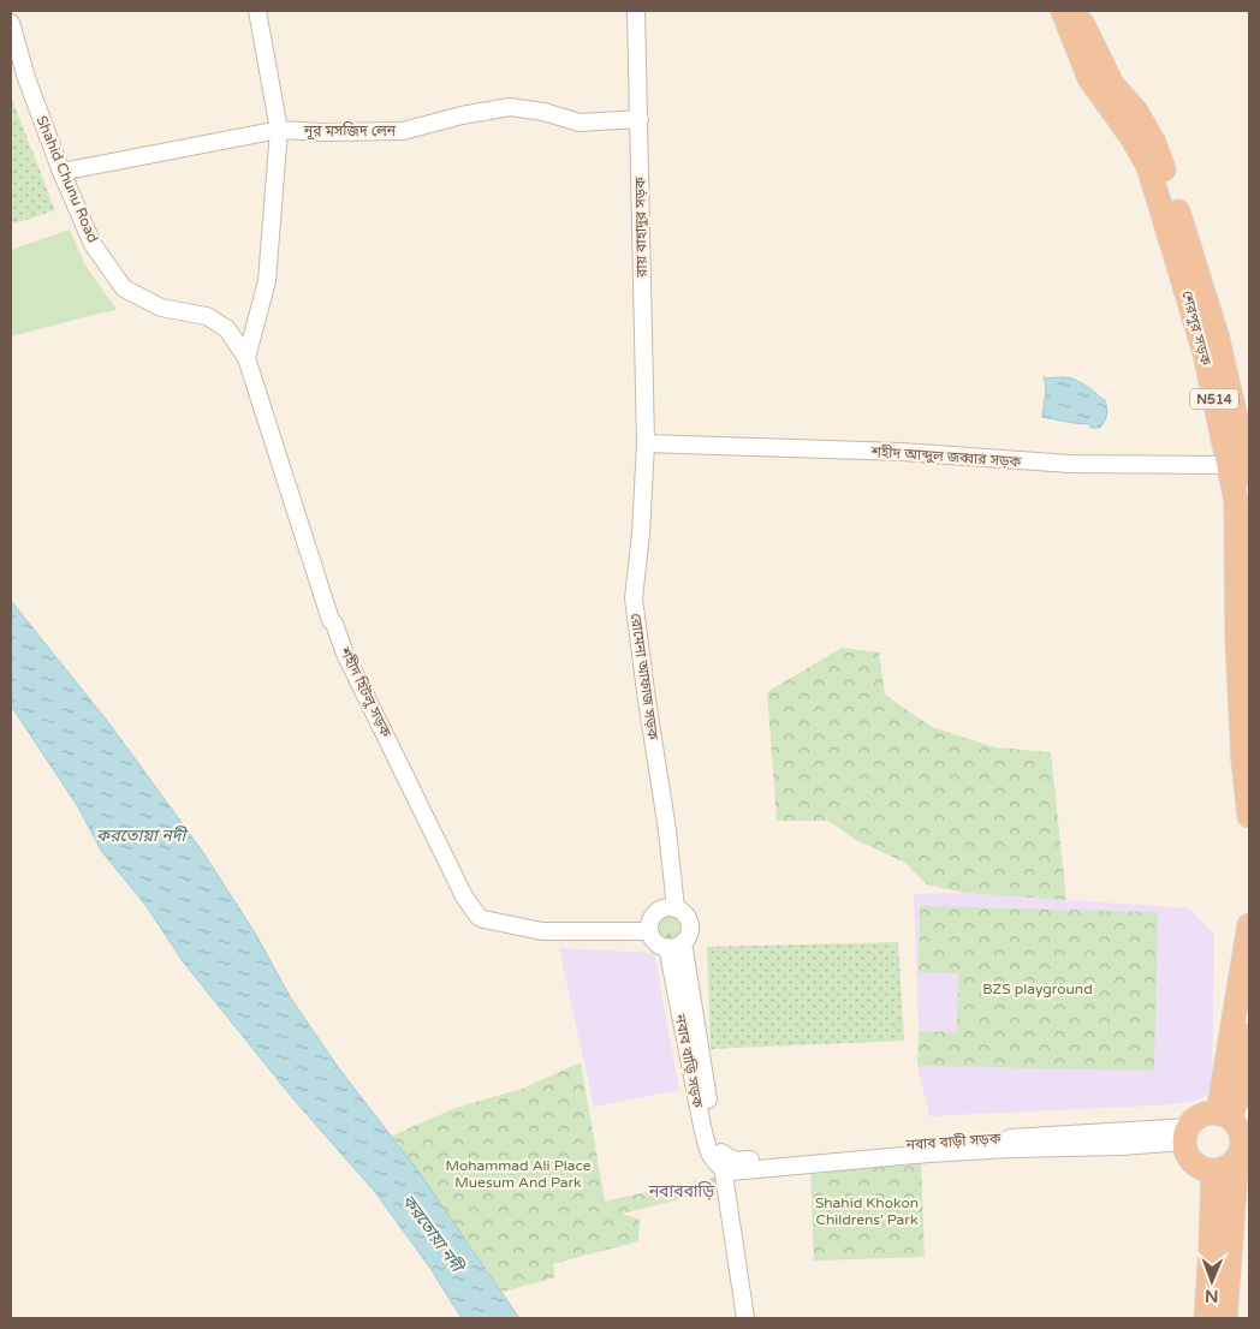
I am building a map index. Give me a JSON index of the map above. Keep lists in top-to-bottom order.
{
  "streets": {
    "highway": ["শেরপুর সড়ক", "N514"],
    "street": [
      "নূর মসজিদ লেন",
      "Shahid Chunu Road",
      "রায় বাহাদুর সড়ক",
      "শহীদ আব্দুল জব্বার সড়ক",
      "রোমেনা আফাজ সড়ক",
      "শহীদ হিটলু সড়ক",
      "নবাব বাড়ি সড়ক",
      "নবাব বাড়ী সড়ক"
    ]
  },
  "crossings": [
    ["নূর মসজিদ লেন", "Shahid Chunu Road"],
    ["নূর মসজিদ লেন", "রায় বাহাদুর সড়ক"],
    ["Shahid Chunu Road", "শহীদ হিটলু সড়ক"],
    ["রায় বাহাদুর সড়ক", "শহীদ আব্দুল জব্বার সড়ক"],
    ["রায় বাহাদুর সড়ক", "রোমেনা আফাজ সড়ক"],
    ["শেরপুর সড়ক", "শহীদ আব্দুল জব্বার সড়ক"],
    ["শহীদ আব্দুল জব্বার সড়ক", "রোমেনা আফাজ সড়ক"],
    ["রোমেনা আফাজ সড়ক", "শহীদ হিটলু সড়ক"],
    ["রোমেনা আফাজ সড়ক", "নবাব বাড়ি সড়ক"],
    ["শহীদ হিটলু সড়ক", "নবাব বাড়ি সড়ক"],
    ["নবাব বাড়ি সড়ক", "নবাব বাড়ী সড়ক"]
  ],
  "districts": ["নবাববাড়ি"],
  "water": ["করতোয়া নদী"],
  "parks": ["BZS playground", "Mohammad Ali Place Muesum And Park", "Shahid Khokon Childrens' Park"],
  "north": "bottom"
}
